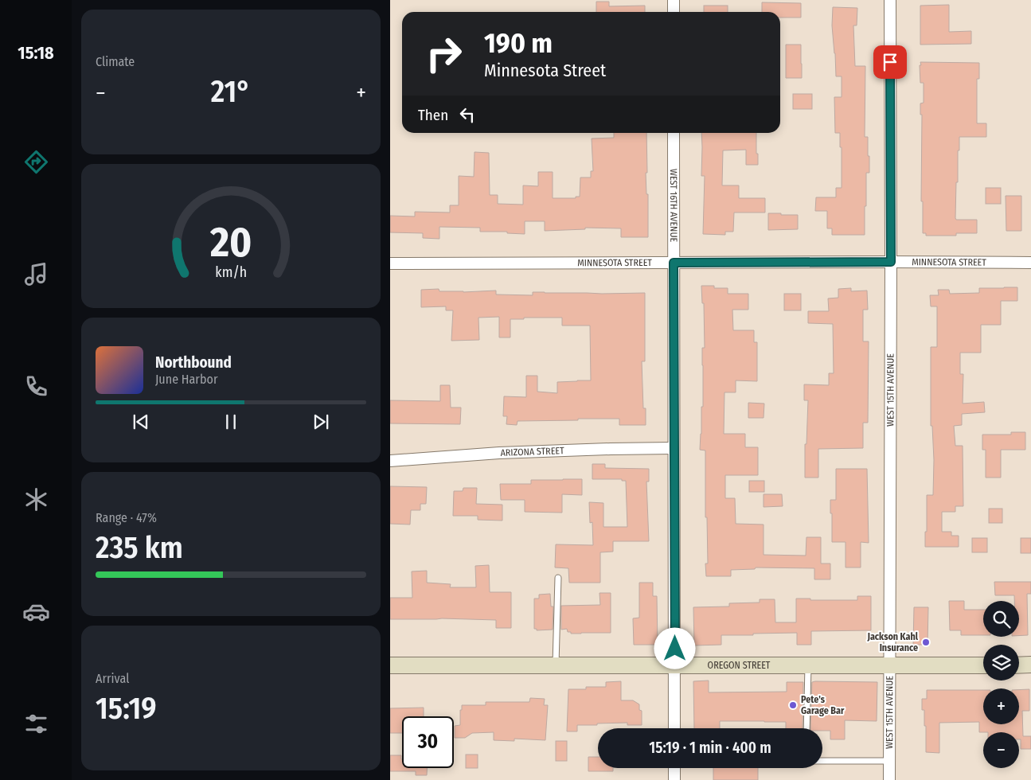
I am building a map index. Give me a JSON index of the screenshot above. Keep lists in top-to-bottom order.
{
  "streets": {
    "main road": ["OREGON STREET"],
    "street": [
      "WEST 16TH AVENUE",
      "MINNESOTA STREET",
      "WEST 15TH AVENUE",
      "ARIZONA STREET"
    ]
  },
  "crossings": [
    ["WEST 16TH AVENUE", "MINNESOTA STREET"],
    ["WEST 16TH AVENUE", "ARIZONA STREET"],
    ["WEST 16TH AVENUE", "OREGON STREET"],
    ["MINNESOTA STREET", "WEST 15TH AVENUE"],
    ["WEST 15TH AVENUE", "OREGON STREET"]
  ],
  "places": ["Jackson Kahl Insurance", "Pete's Garage Bar"],
  "page": {
    "tabs": "15:18",
    "tile": [
      "Climate",
      ["Range · 47%", "235 km"],
      ["Arrival", "15:19"]
    ],
    "turn": ["190 m", "Minnesota Street"],
    "heat": ["−", "21°", "+"],
    "then": "Then",
    "song": ["Northbound", "June Harbor"],
    "map_buttons": ["+", "−"],
    "limit": "30",
    "trip": "15:19 · 1 min · 400 m",
    "gauge": ["20", "km/h"]
  }
}
